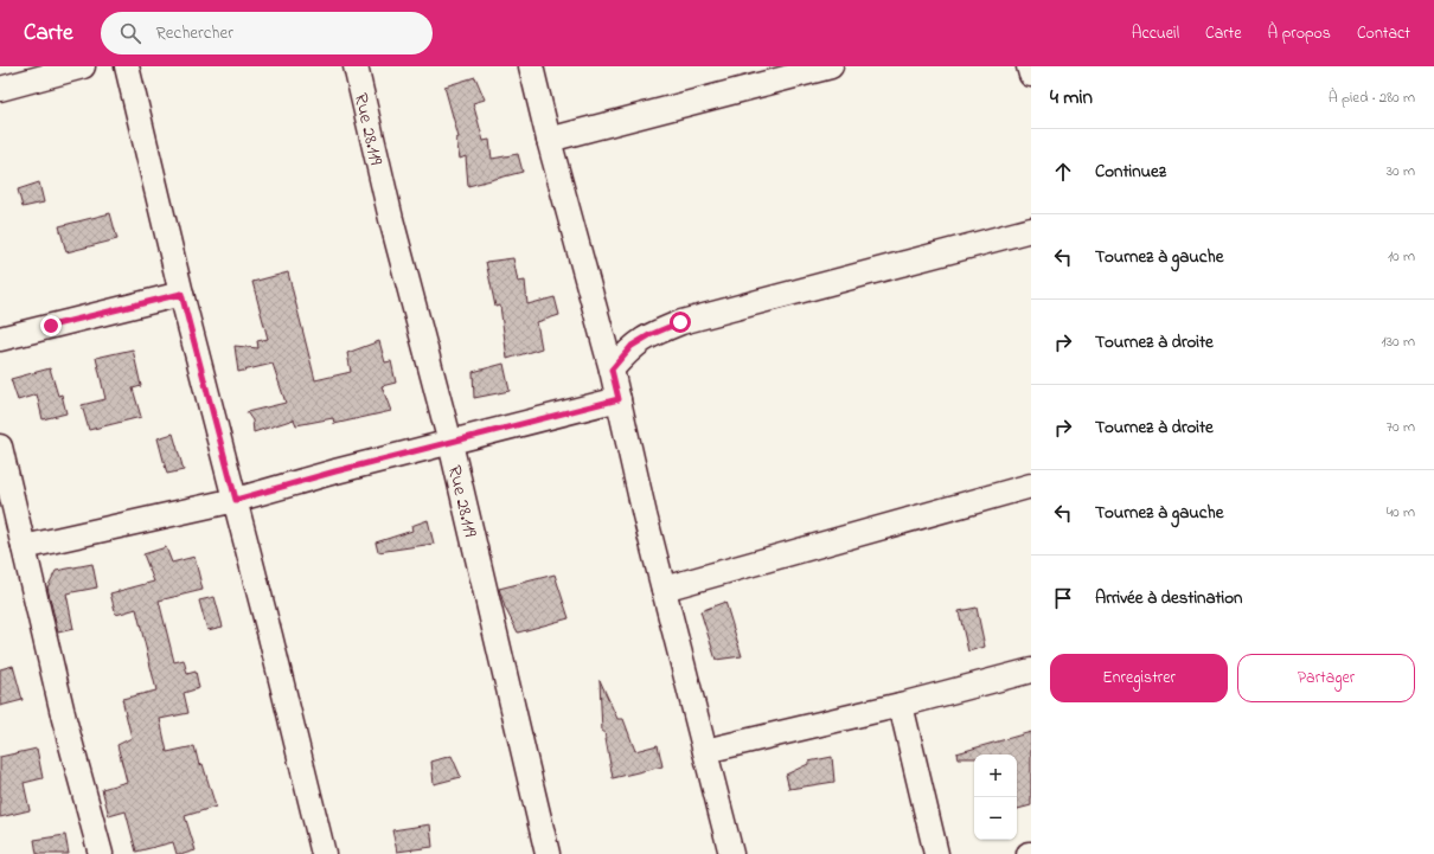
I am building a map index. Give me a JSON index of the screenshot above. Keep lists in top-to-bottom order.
{
  "streets": {
    "street": ["Rue 28.119"]
  },
  "page": {
    "header": "Carte",
    "search": "Rechercher",
    "nav": [
      "Accueil",
      "Carte",
      "À propos",
      "Contact"
    ],
    "heading": ["4 min", "À pied · 280 m"],
    "list": [
      ["Continuez", "30 m"],
      ["Tournez à gauche", "10 m"],
      ["Tournez à droite", "130 m"],
      ["Tournez à droite", "70 m"],
      ["Tournez à gauche", "40 m"],
      "Arrivée à destination"
    ],
    "buttons": ["Enregistrer", "Partager"],
    "map_buttons": ["+", "−"]
  }
}
